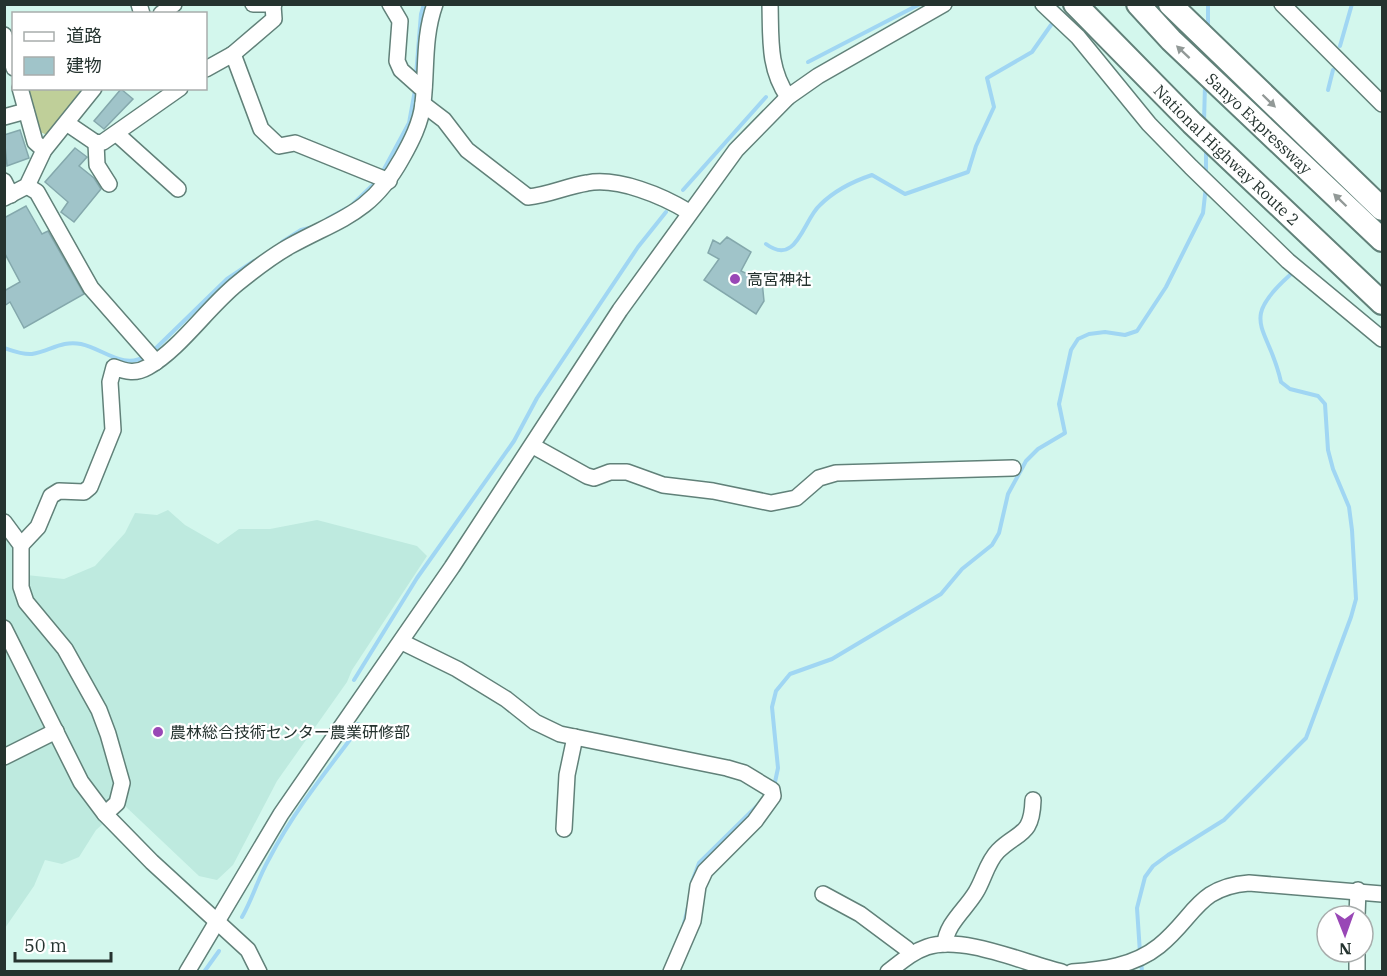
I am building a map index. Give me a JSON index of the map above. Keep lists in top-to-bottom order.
{
  "streets": {
    "highway": ["Sanyo Expressway", "National Highway Route 2"]
  },
  "places": ["高宮神社", "農林総合技術センター農業研修部"],
  "legend": ["道路", "建物"],
  "scale_bar": "50 m",
  "north": "bottom"
}
